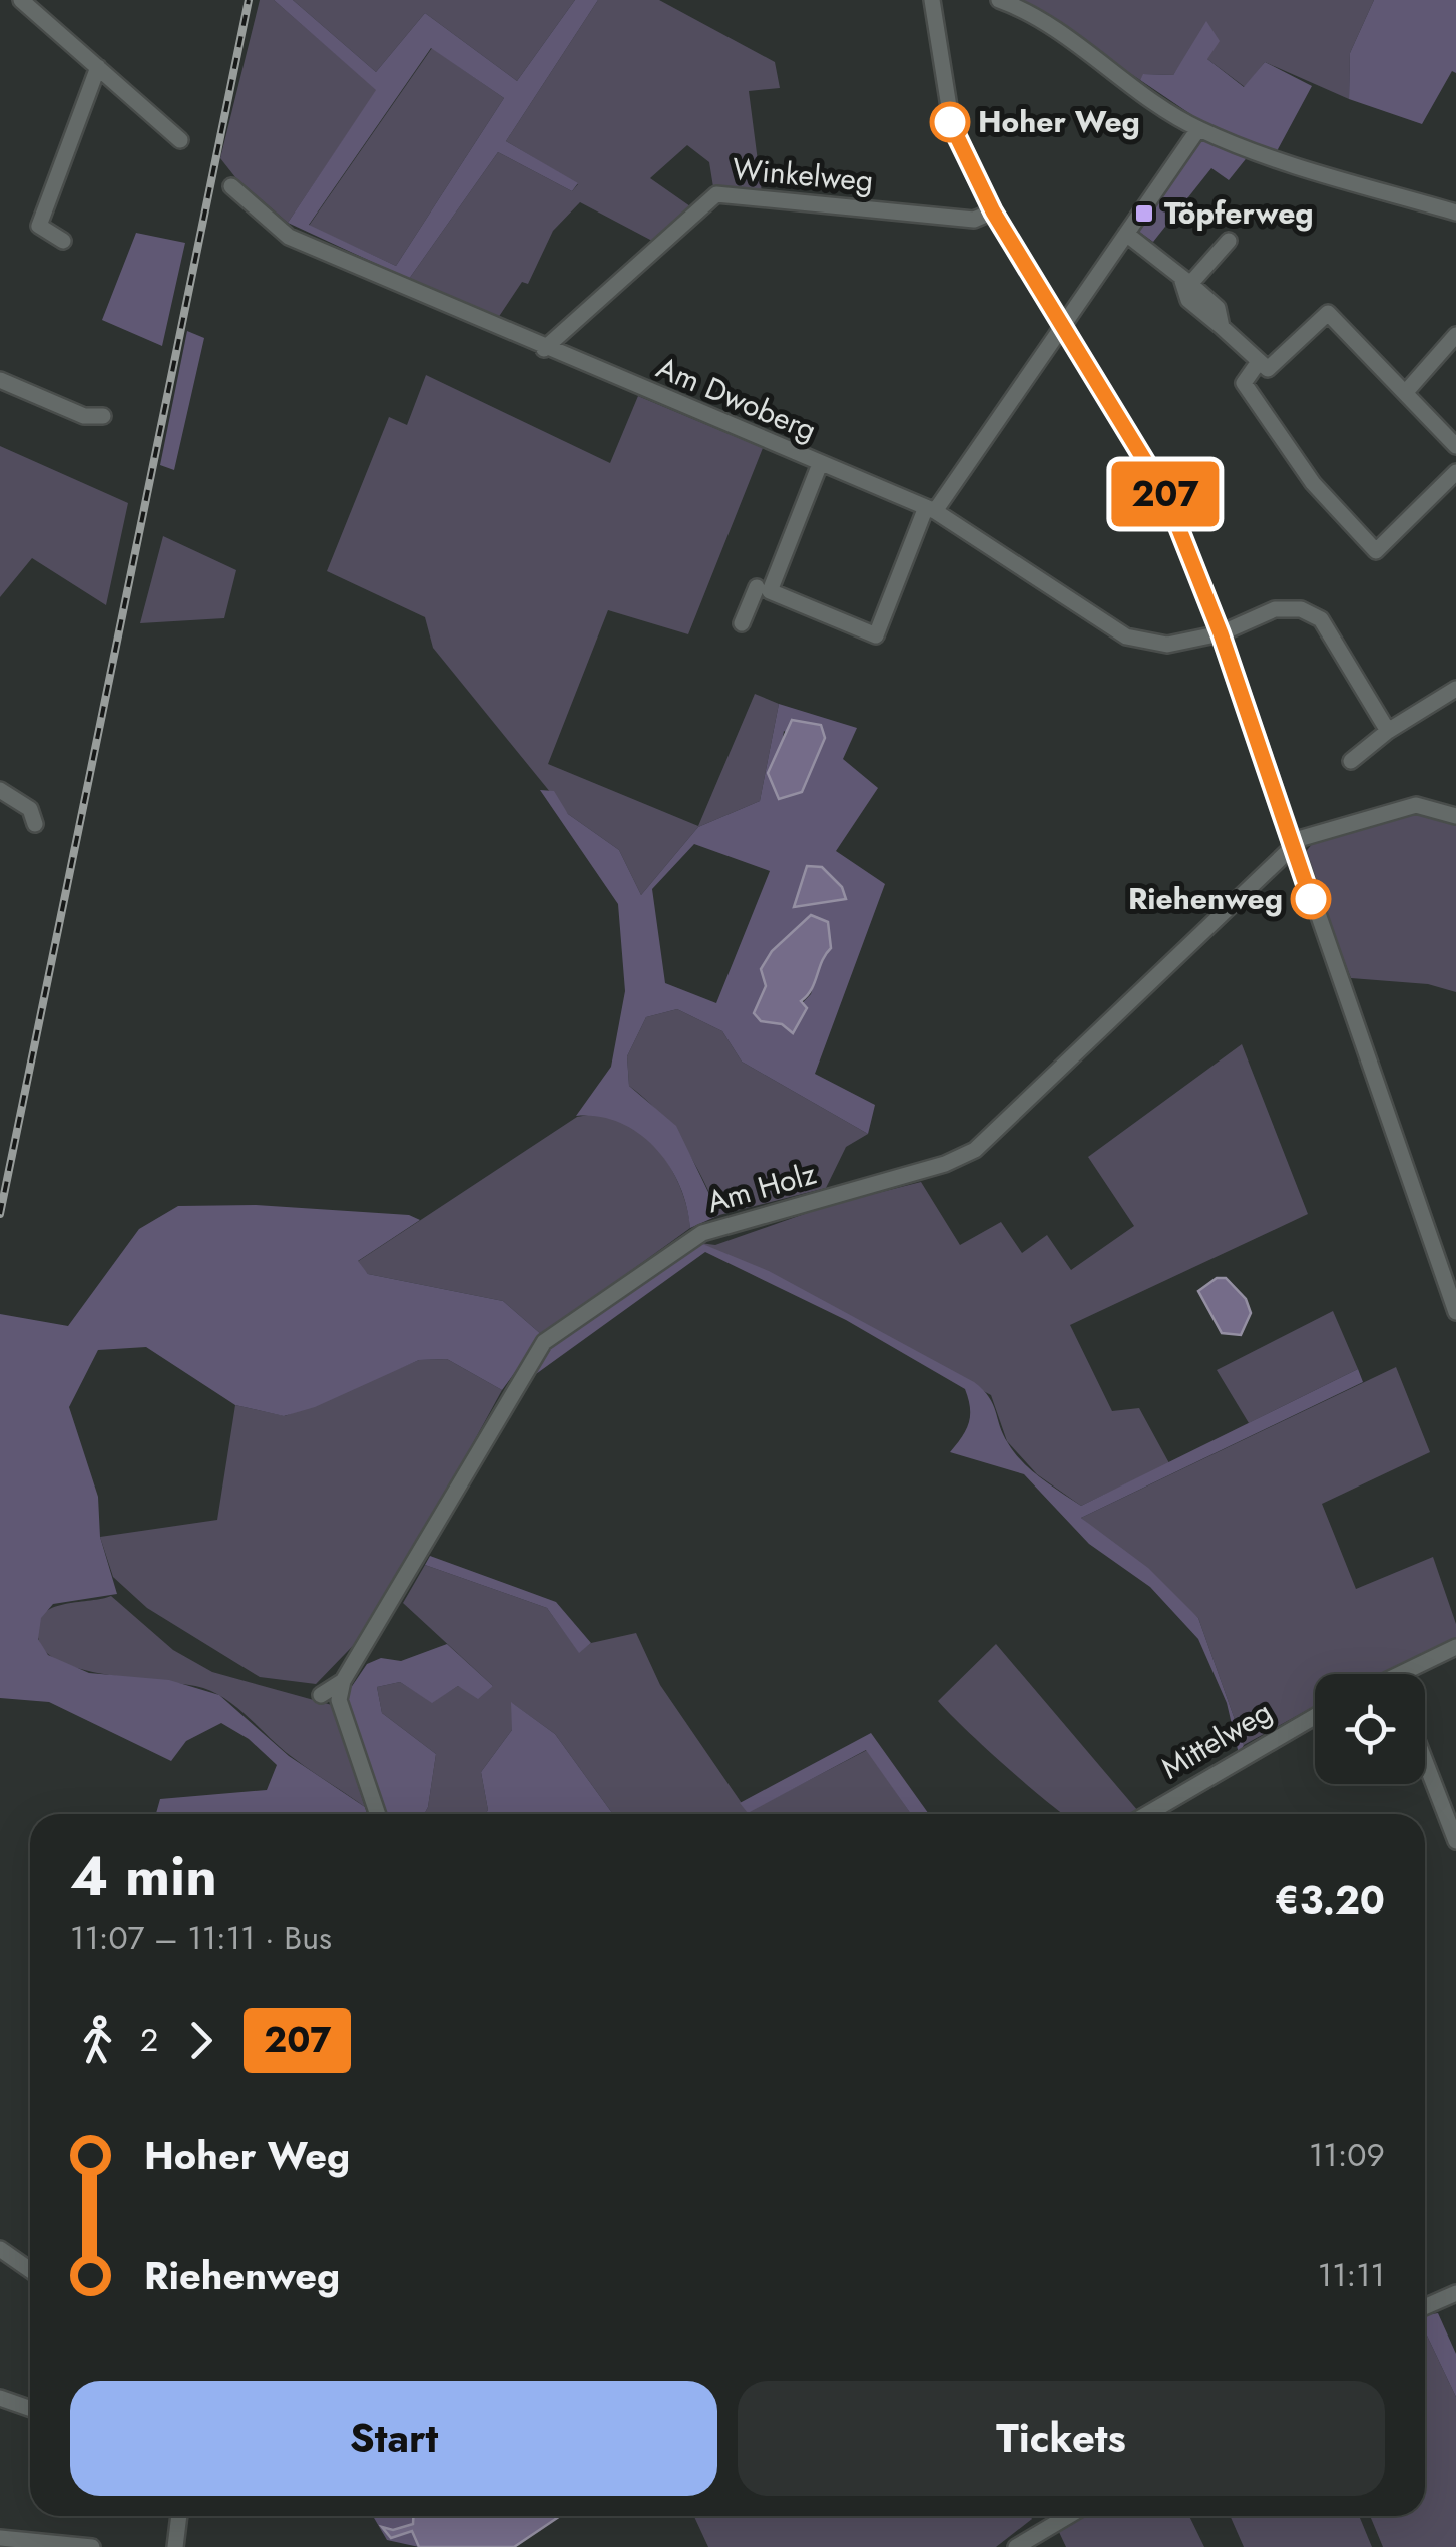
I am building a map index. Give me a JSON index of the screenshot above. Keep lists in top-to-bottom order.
{
  "streets": {
    "street": [
      "Winkelweg",
      "Am Dwoberg",
      "Am Holz",
      "Mittelweg"
    ]
  },
  "crossings": [
    ["Winkelweg", "Am Dwoberg"]
  ],
  "places": {
    "other": ["Hoher Weg", "Riehenweg"],
    "transit": ["Töpferweg"]
  },
  "lines": ["bus line 207"],
  "page": {
    "on_map": "207",
    "heading": ["4 min", "11:07 – 11:11 · Bus", "€3.20"],
    "legs": ["2", "207"],
    "list": [
      {
        "name": "Hoher Weg",
        "value": "11:09"
      },
      {
        "name": "Riehenweg",
        "value": "11:11"
      }
    ],
    "buttons": ["Start", "Tickets"]
  }
}
